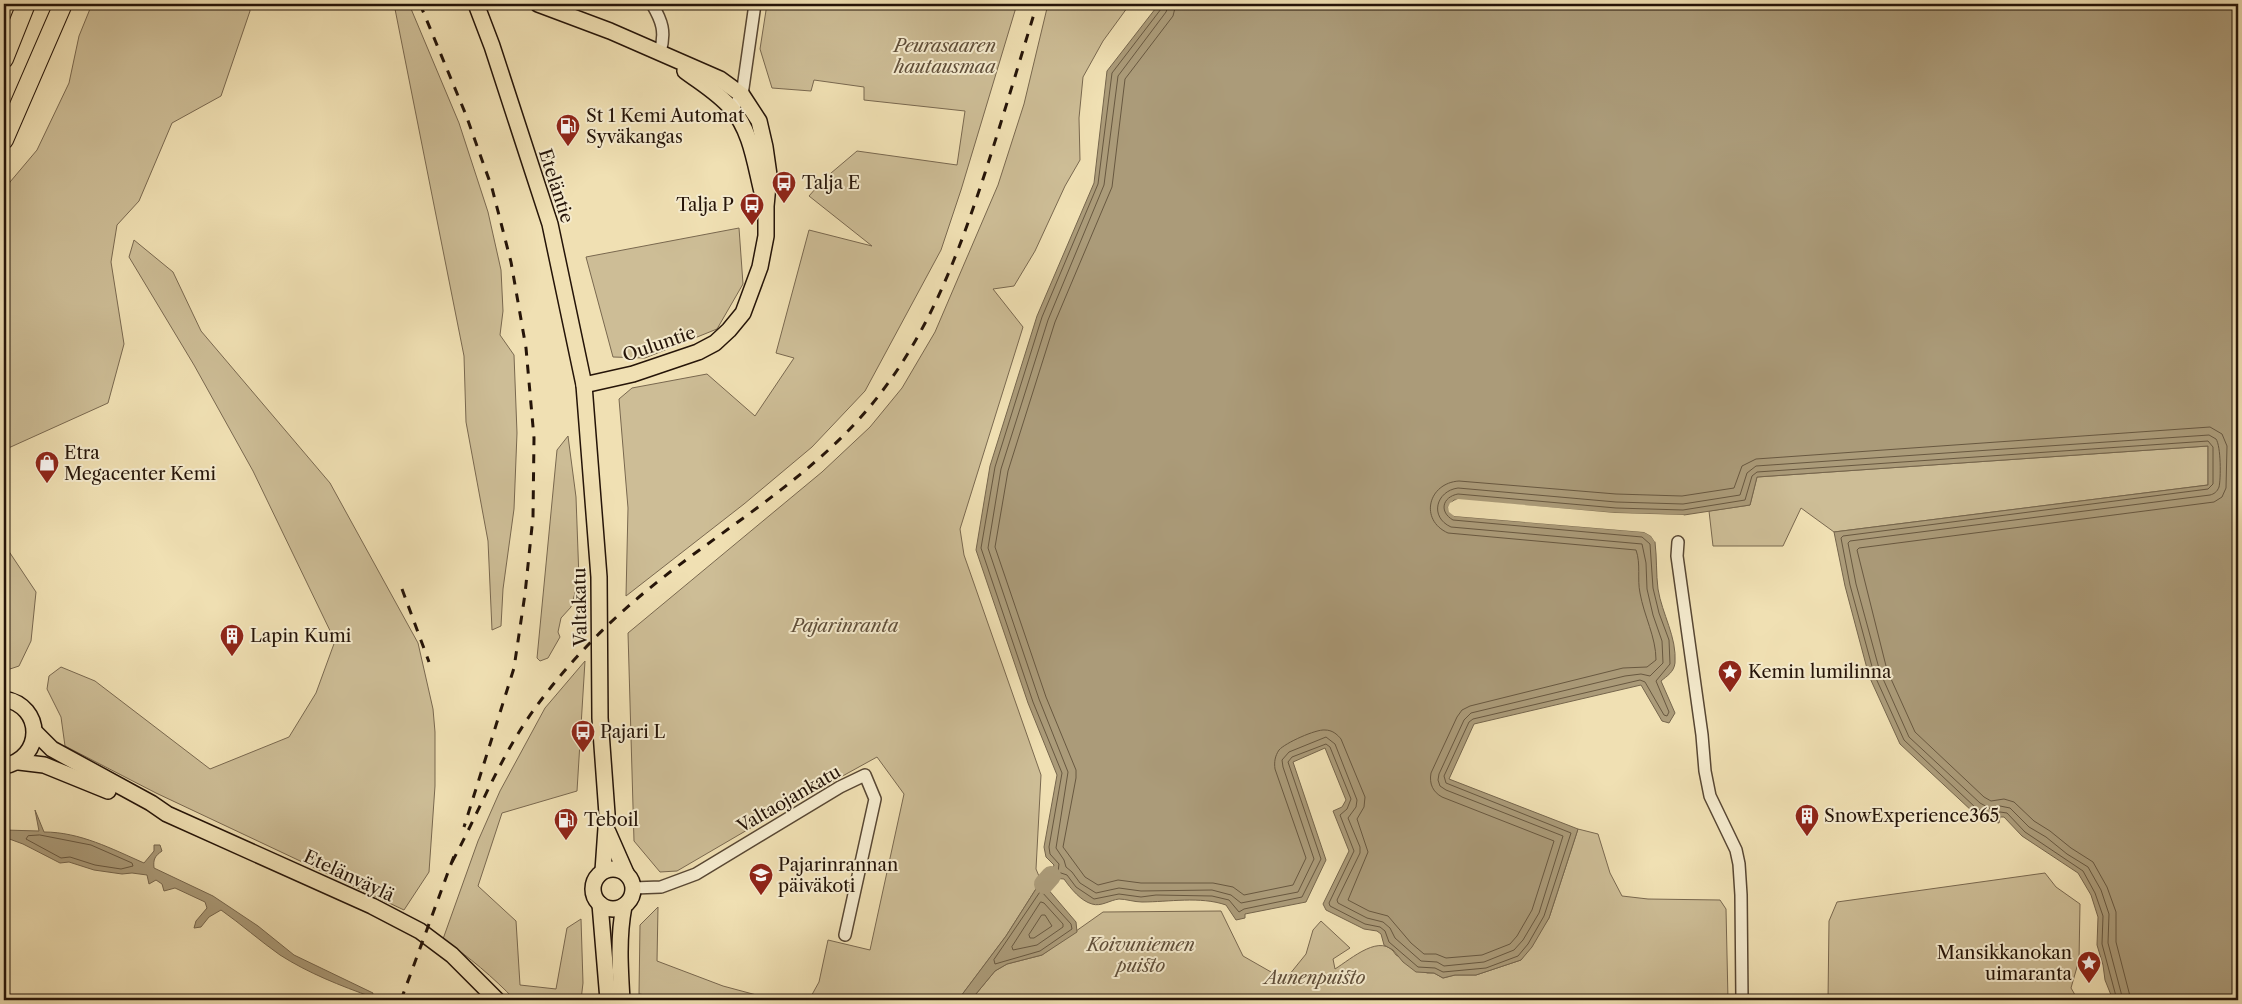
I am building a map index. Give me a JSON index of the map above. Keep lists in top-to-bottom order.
{
  "streets": {
    "main road": [
      "Eteläntie",
      "Ouluntie",
      "Valtakatu",
      "Etelänväylä"
    ],
    "street": ["Valtaojankatu"]
  },
  "crossings": [
    ["Eteläntie", "Ouluntie"],
    ["Eteläntie", "Valtakatu"],
    ["Ouluntie", "Valtakatu"],
    ["Valtakatu", "Valtaojankatu"]
  ],
  "parks": [
    "Peurasaaren hautausmaa",
    "Pajarinranta",
    "Koivuniemen puisto",
    "Aunenpuisto"
  ],
  "places": {
    "fuel station": ["St 1 Kemi Automat Syväkangas", "Teboil"],
    "bus stop": ["Talja E", "Talja P", "Pajari L"],
    "shop": ["Etra Megacenter Kemi"],
    "building": ["Lapin Kumi", "SnowExperience365"],
    "place": ["Kemin lumilinna", "Mansikkanokan uimaranta"],
    "school or university": ["Pajarinrannan päiväkoti"]
  }
}
